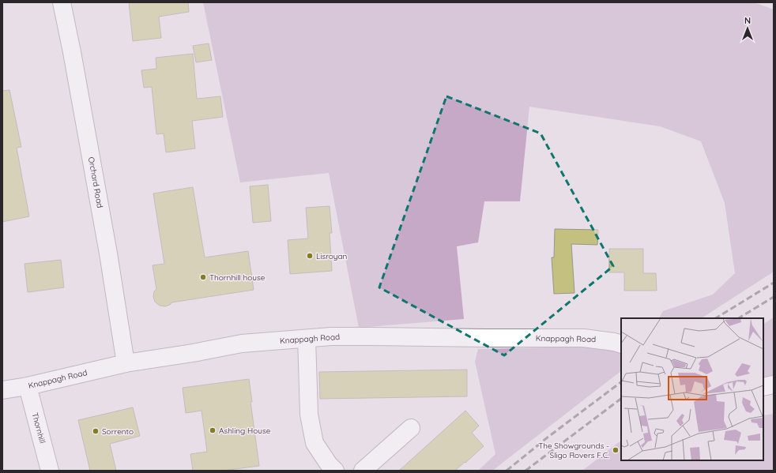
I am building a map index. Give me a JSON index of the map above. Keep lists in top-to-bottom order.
{
  "streets": {
    "street": ["Orchard Road", "Knappagh Road", "Thornhill"]
  },
  "crossings": [
    ["Orchard Road", "Knappagh Road"],
    ["Knappagh Road", "Thornhill"]
  ],
  "places": [
    "Lisroyan",
    "Thornhill house",
    "Ashling House",
    "Sorrento",
    "The Showgrounds - Sligo Rovers F.C."
  ],
  "north": "top"
}
